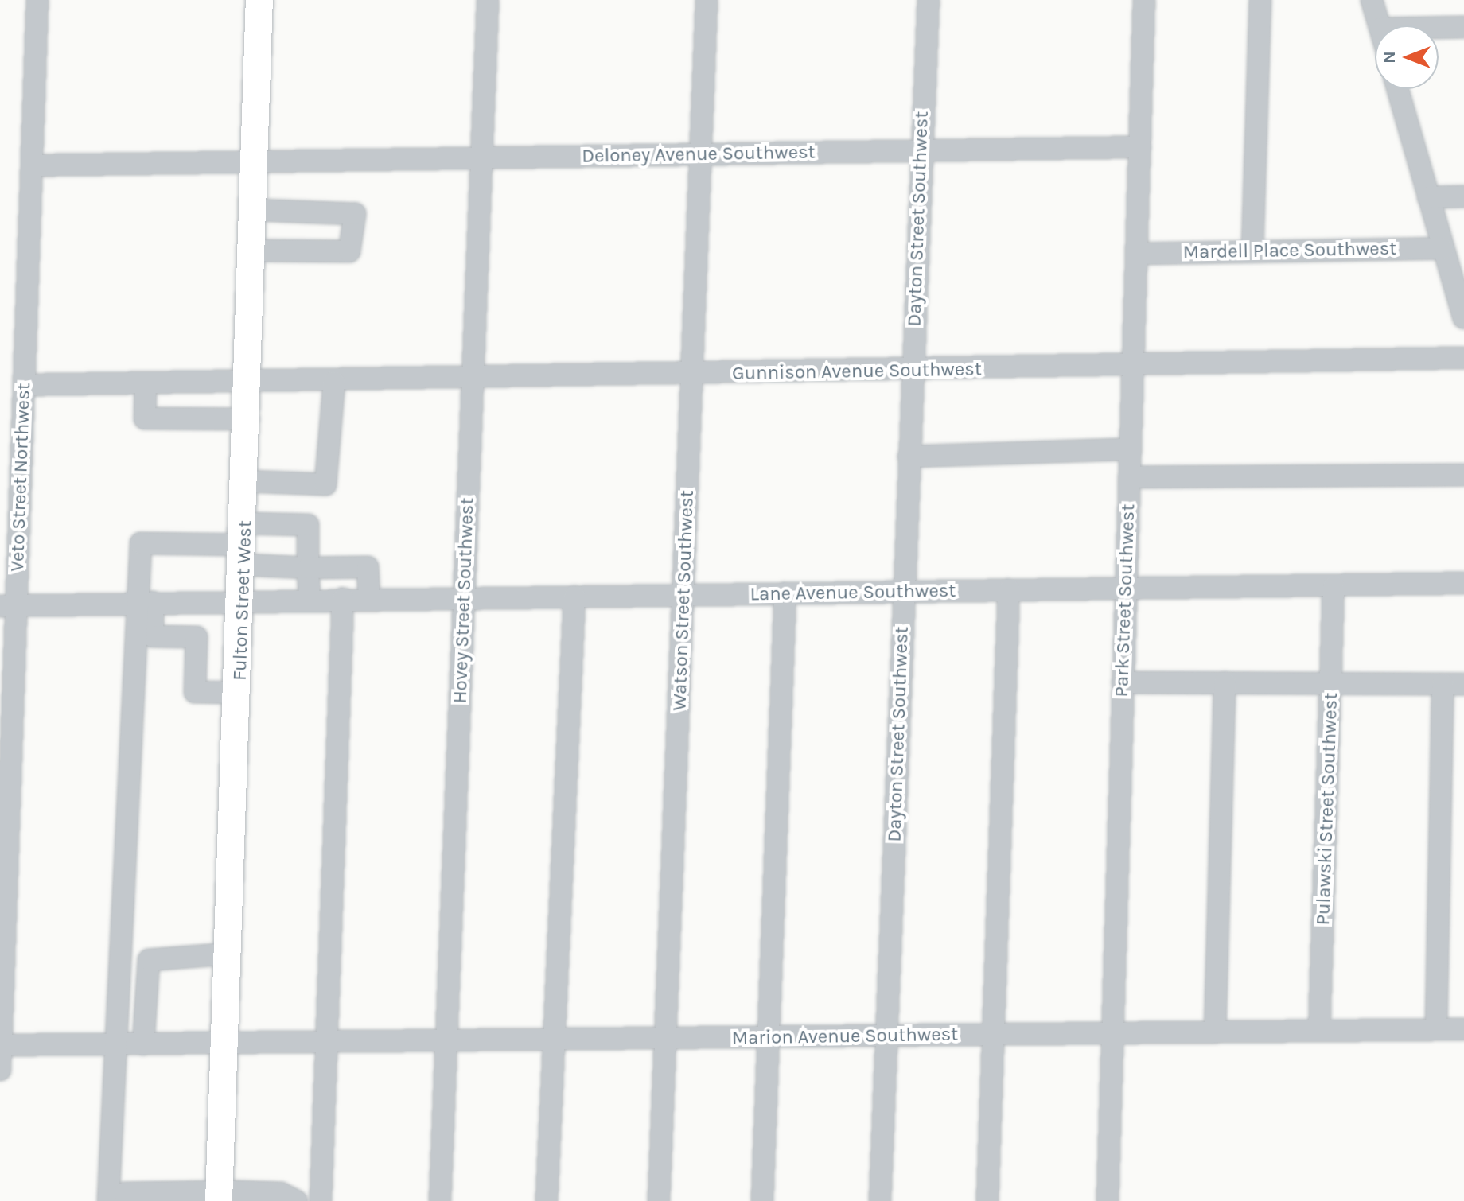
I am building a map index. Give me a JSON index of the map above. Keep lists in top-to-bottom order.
{
  "streets": {
    "main road": ["Fulton Street West"],
    "street": [
      "Deloney Avenue Southwest",
      "Dayton Street Southwest",
      "Mardell Place Southwest",
      "Gunnison Avenue Southwest",
      "Veto Street Northwest",
      "Lane Avenue Southwest",
      "Hovey Street Southwest",
      "Watson Street Southwest",
      "Park Street Southwest",
      "Pulawski Street Southwest",
      "Marion Avenue Southwest"
    ]
  },
  "crossings": [
    ["Deloney Avenue Southwest", "Dayton Street Southwest"],
    ["Deloney Avenue Southwest", "Veto Street Northwest"],
    ["Deloney Avenue Southwest", "Fulton Street West"],
    ["Deloney Avenue Southwest", "Hovey Street Southwest"],
    ["Deloney Avenue Southwest", "Watson Street Southwest"],
    ["Deloney Avenue Southwest", "Park Street Southwest"],
    ["Dayton Street Southwest", "Gunnison Avenue Southwest"],
    ["Dayton Street Southwest", "Lane Avenue Southwest"],
    ["Dayton Street Southwest", "Marion Avenue Southwest"],
    ["Mardell Place Southwest", "Park Street Southwest"],
    ["Gunnison Avenue Southwest", "Veto Street Northwest"],
    ["Gunnison Avenue Southwest", "Fulton Street West"],
    ["Gunnison Avenue Southwest", "Hovey Street Southwest"],
    ["Gunnison Avenue Southwest", "Watson Street Southwest"],
    ["Gunnison Avenue Southwest", "Park Street Southwest"],
    ["Veto Street Northwest", "Lane Avenue Southwest"],
    ["Veto Street Northwest", "Marion Avenue Southwest"],
    ["Lane Avenue Southwest", "Fulton Street West"],
    ["Lane Avenue Southwest", "Hovey Street Southwest"],
    ["Lane Avenue Southwest", "Watson Street Southwest"],
    ["Lane Avenue Southwest", "Park Street Southwest"],
    ["Lane Avenue Southwest", "Pulawski Street Southwest"],
    ["Fulton Street West", "Marion Avenue Southwest"],
    ["Hovey Street Southwest", "Marion Avenue Southwest"],
    ["Watson Street Southwest", "Marion Avenue Southwest"],
    ["Park Street Southwest", "Marion Avenue Southwest"],
    ["Pulawski Street Southwest", "Marion Avenue Southwest"]
  ],
  "north": "left"
}
